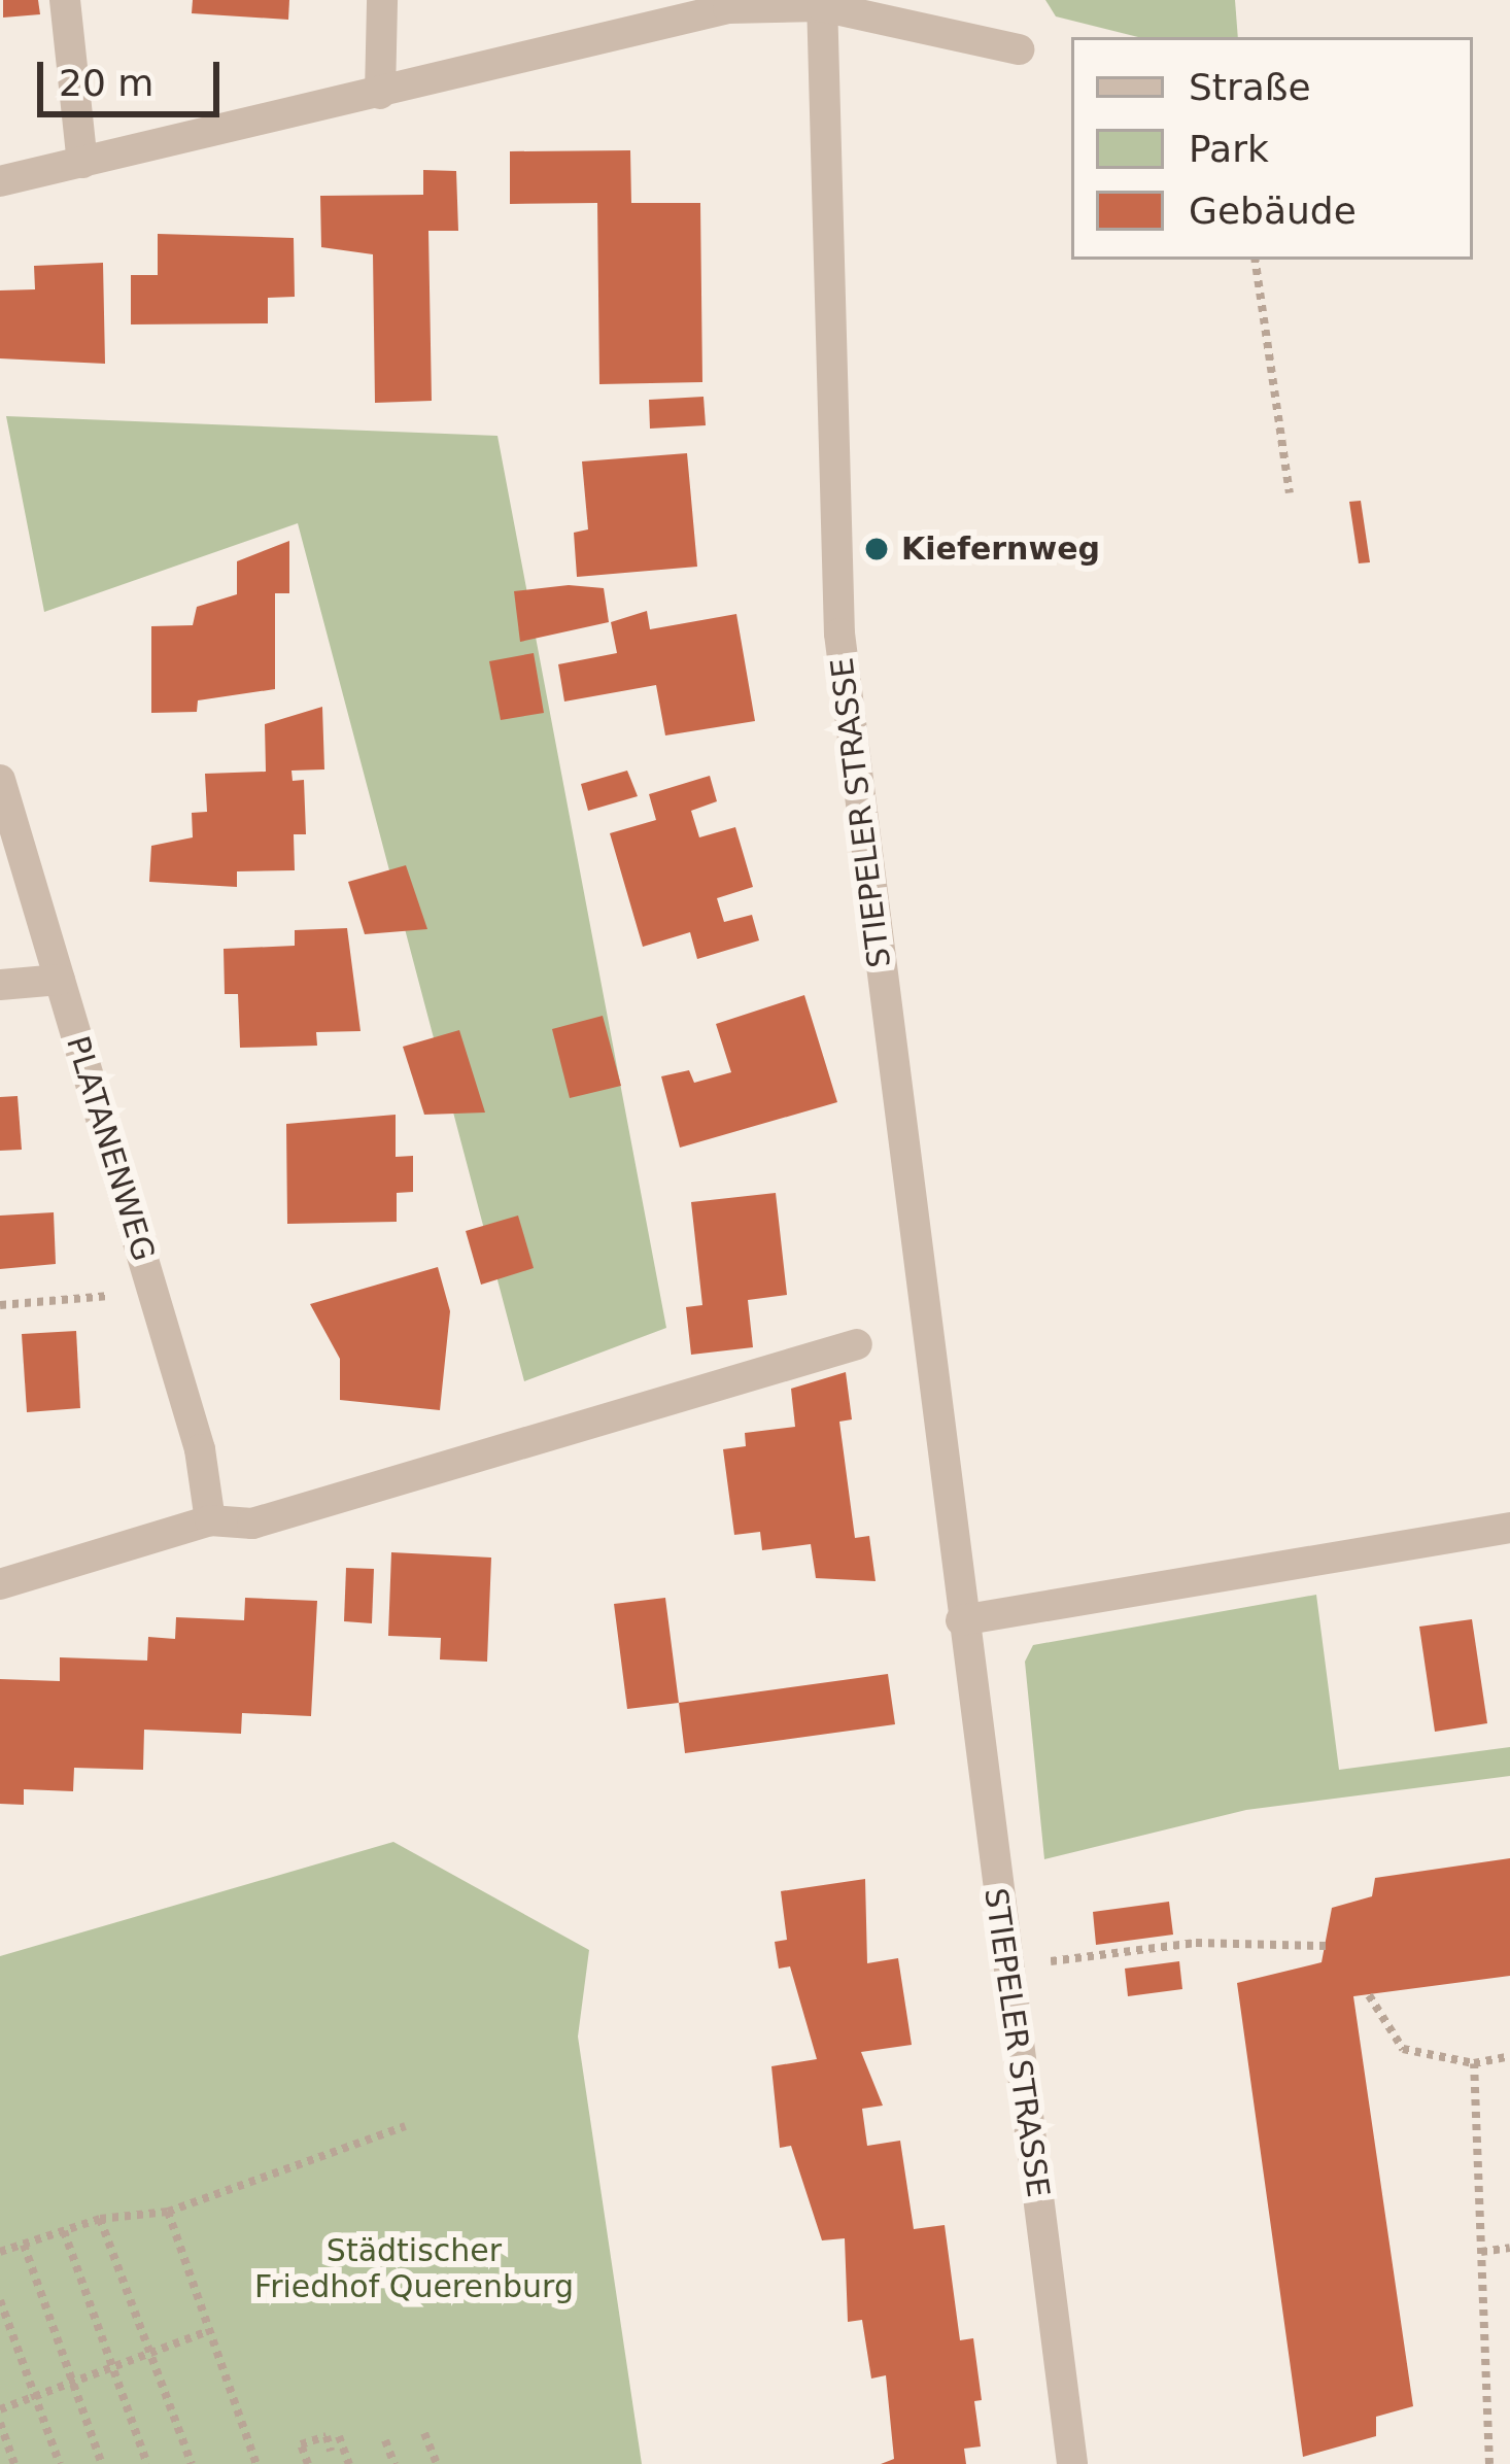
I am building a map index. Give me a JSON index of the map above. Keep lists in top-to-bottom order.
{
  "streets": {
    "street": ["STIEPELER STRASSE", "PLATANENWEG"]
  },
  "parks": ["Städtischer Friedhof Querenburg"],
  "places": ["Kiefernweg"],
  "legend": ["Straße", "Park", "Gebäude"],
  "scale_bar": "20 m"
}
